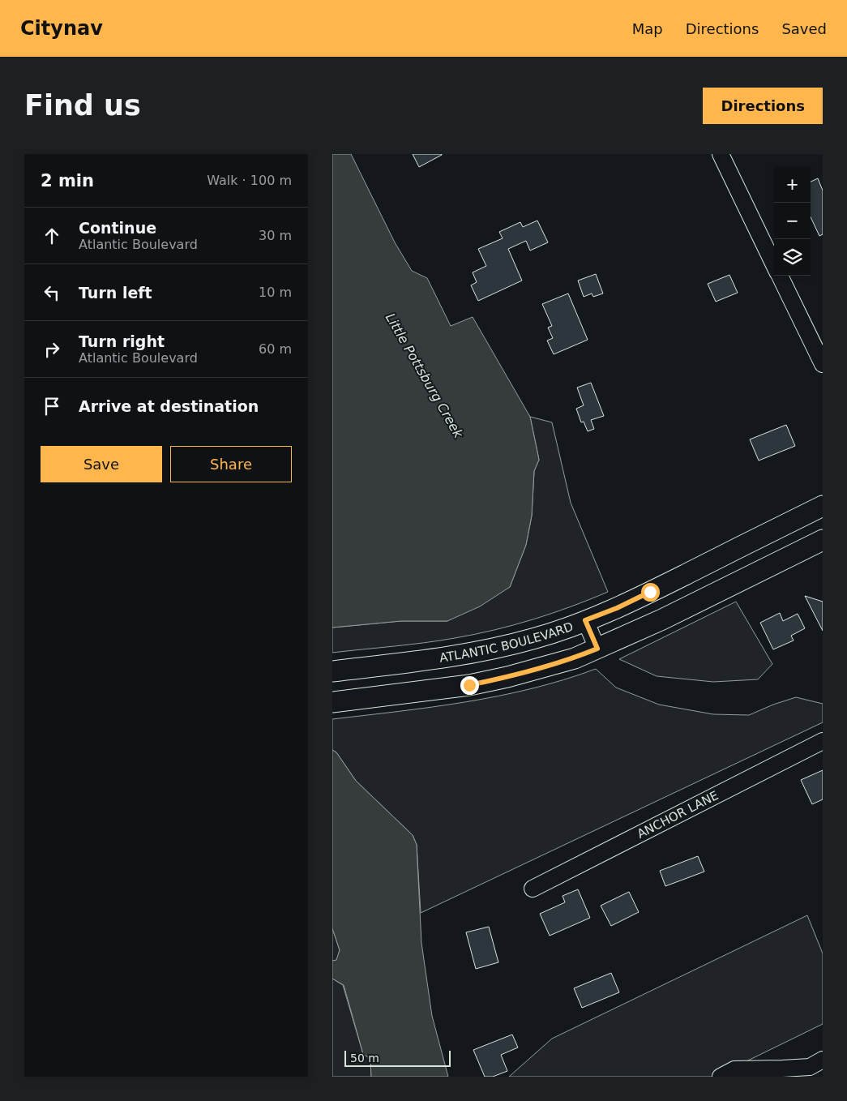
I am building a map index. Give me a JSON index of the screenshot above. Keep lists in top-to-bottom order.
{
  "streets": {
    "main road": ["ATLANTIC BOULEVARD"],
    "street": ["ANCHOR LANE"]
  },
  "water": ["Little Pottsburg Creek"],
  "scale_bar": "50 m",
  "page": {
    "header": "Citynav",
    "nav": ["Map", "Directions", "Saved"],
    "buttons": [
      "Directions",
      ["Save", "Share"]
    ],
    "title": "Find us",
    "heading": ["2 min", "Walk · 100 m"],
    "map_buttons": ["+", "−"],
    "list": [
      ["Continue", "Atlantic Boulevard", "30 m"],
      ["Turn left", "10 m"],
      ["Turn right", "Atlantic Boulevard", "60 m"],
      "Arrive at destination"
    ],
    "scale": "50 m"
  }
}
